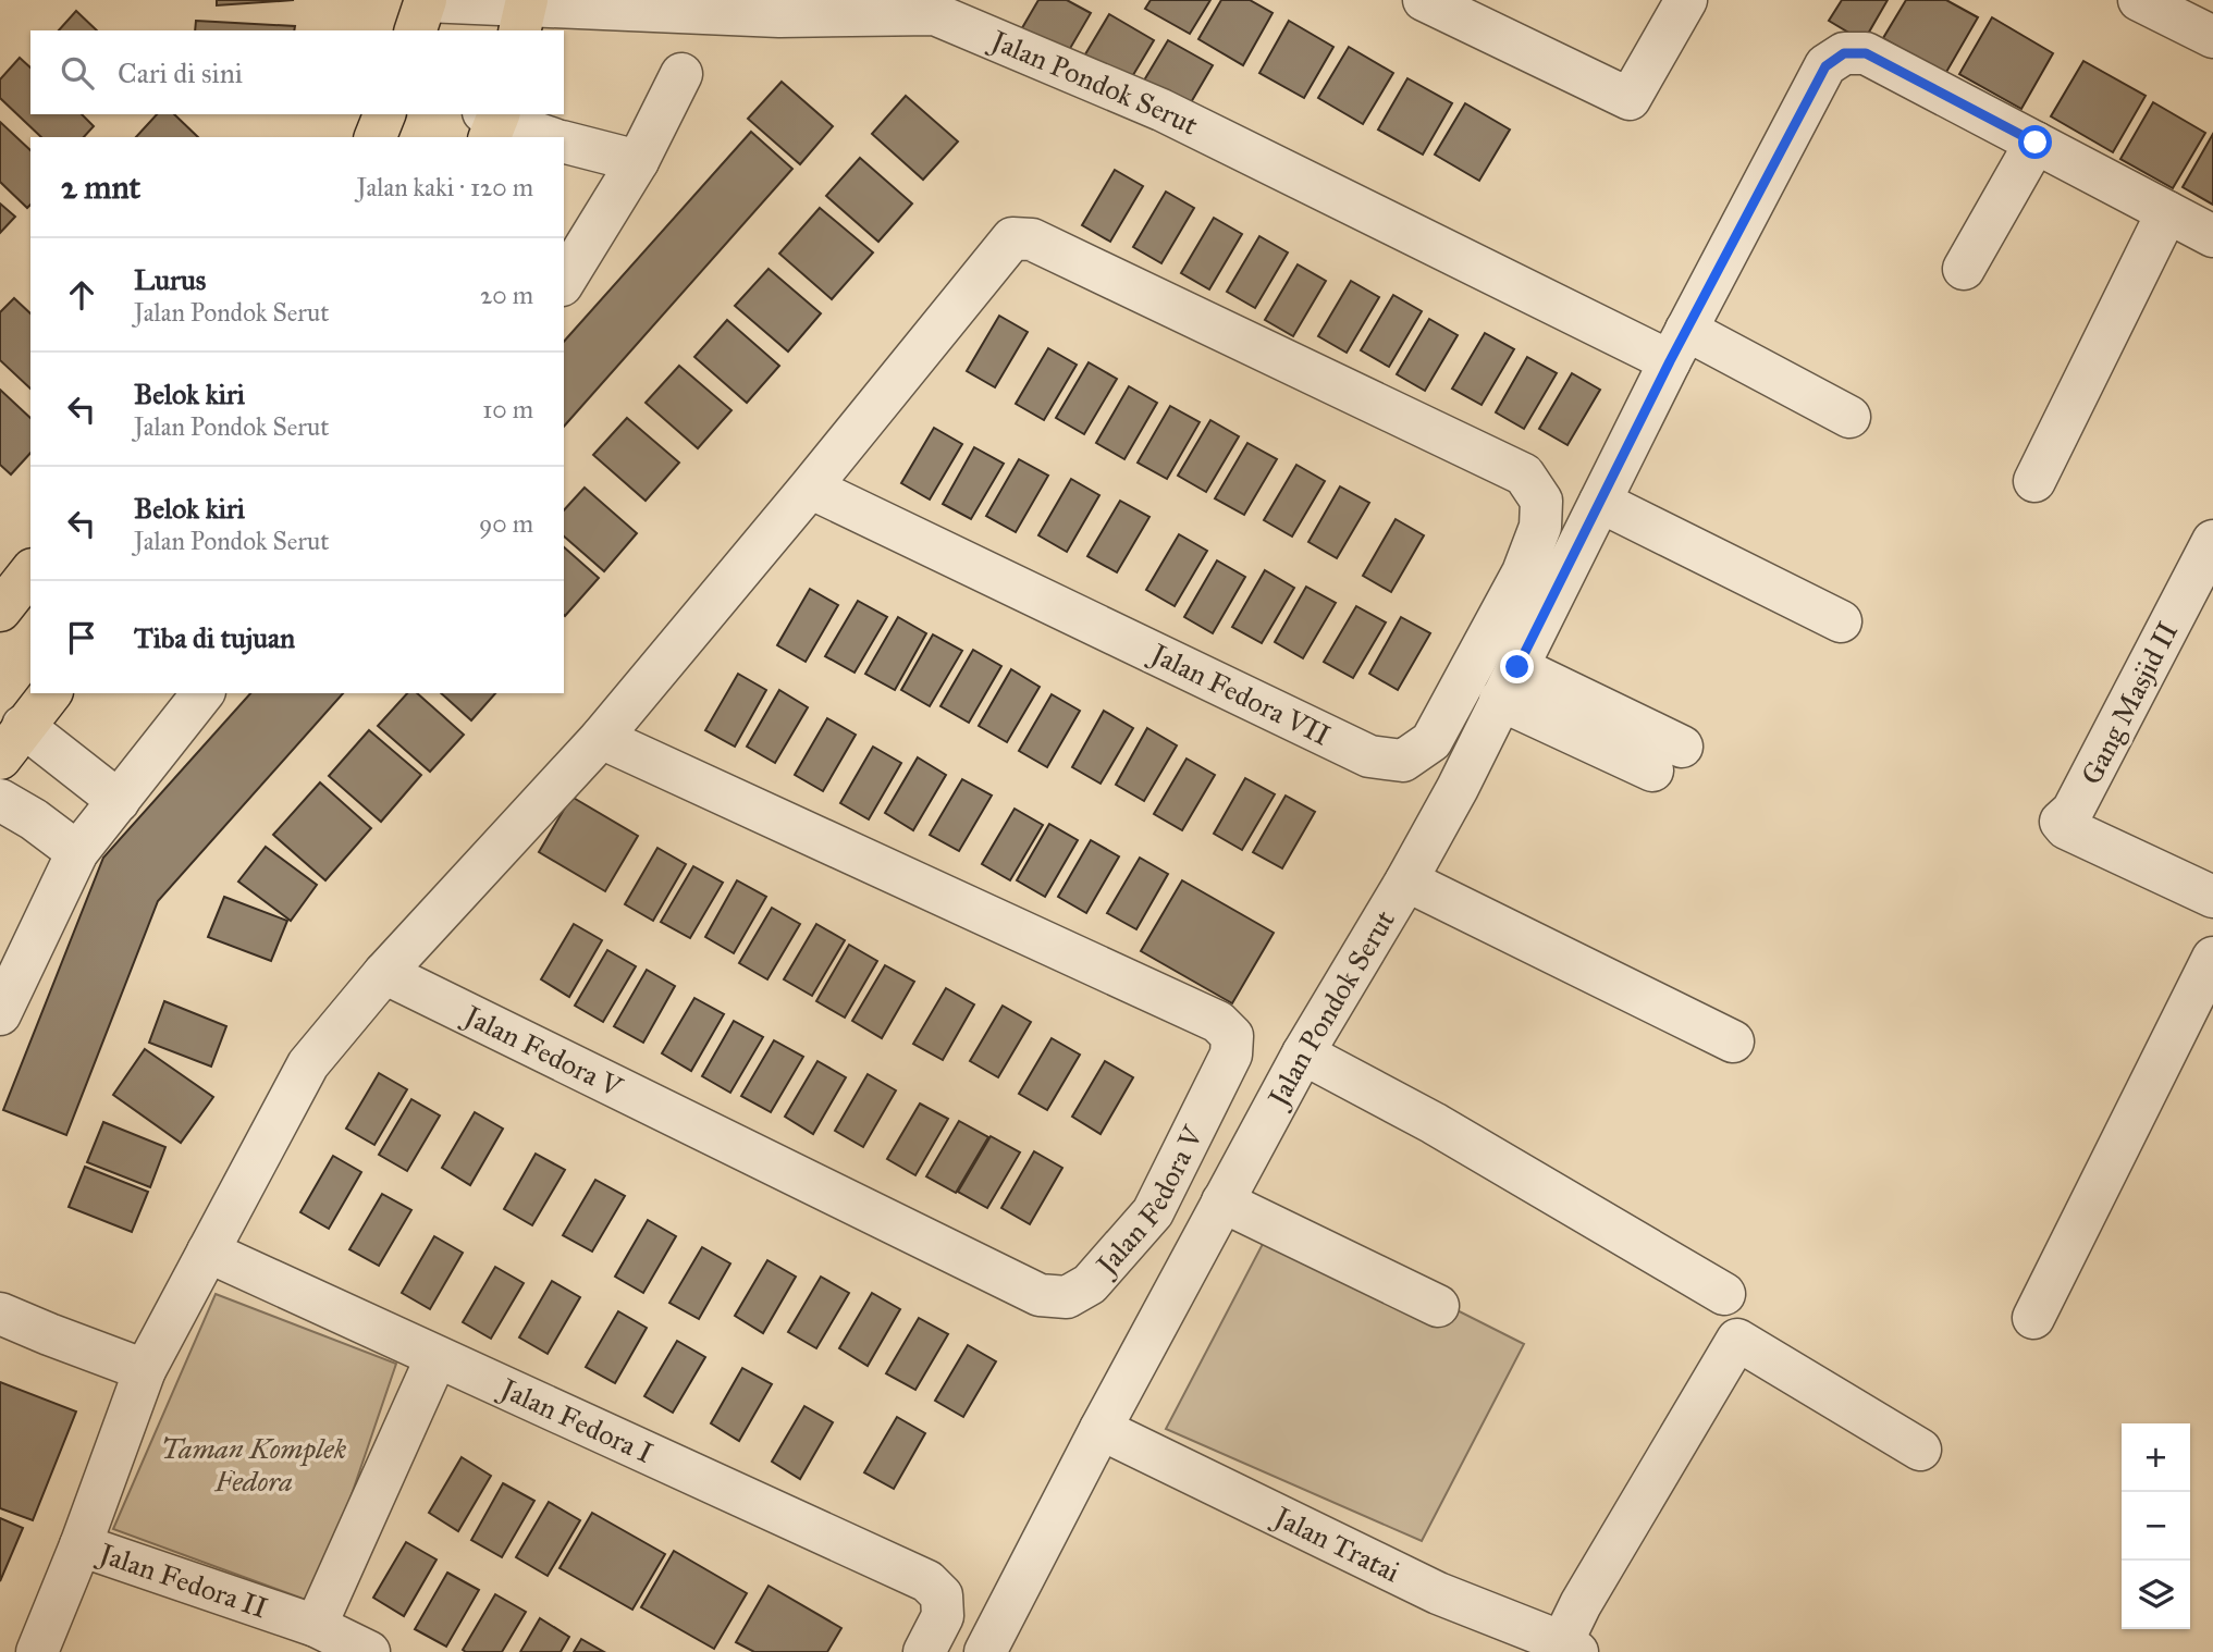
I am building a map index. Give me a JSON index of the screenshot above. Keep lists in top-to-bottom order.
{
  "streets": {
    "street": [
      "Jalan Pondok Serut",
      "Jalan Fedora VII",
      "Gang Masjid II",
      "Jalan Fedora V",
      "Jalan Fedora I",
      "Jalan Tratai",
      "Jalan Fedora II"
    ]
  },
  "crossings": [
    ["Jalan Pondok Serut", "Jalan Tratai"]
  ],
  "parks": ["Taman Komplek Fedora"],
  "page": {
    "search": "Cari di sini",
    "heading": ["2 mnt", "Jalan kaki · 120 m"],
    "list": [
      ["Lurus", "Jalan Pondok Serut", "20 m"],
      ["Belok kiri", "Jalan Pondok Serut", "10 m"],
      ["Belok kiri", "Jalan Pondok Serut", "90 m"],
      "Tiba di tujuan"
    ],
    "map_buttons": ["+", "−"]
  }
}
